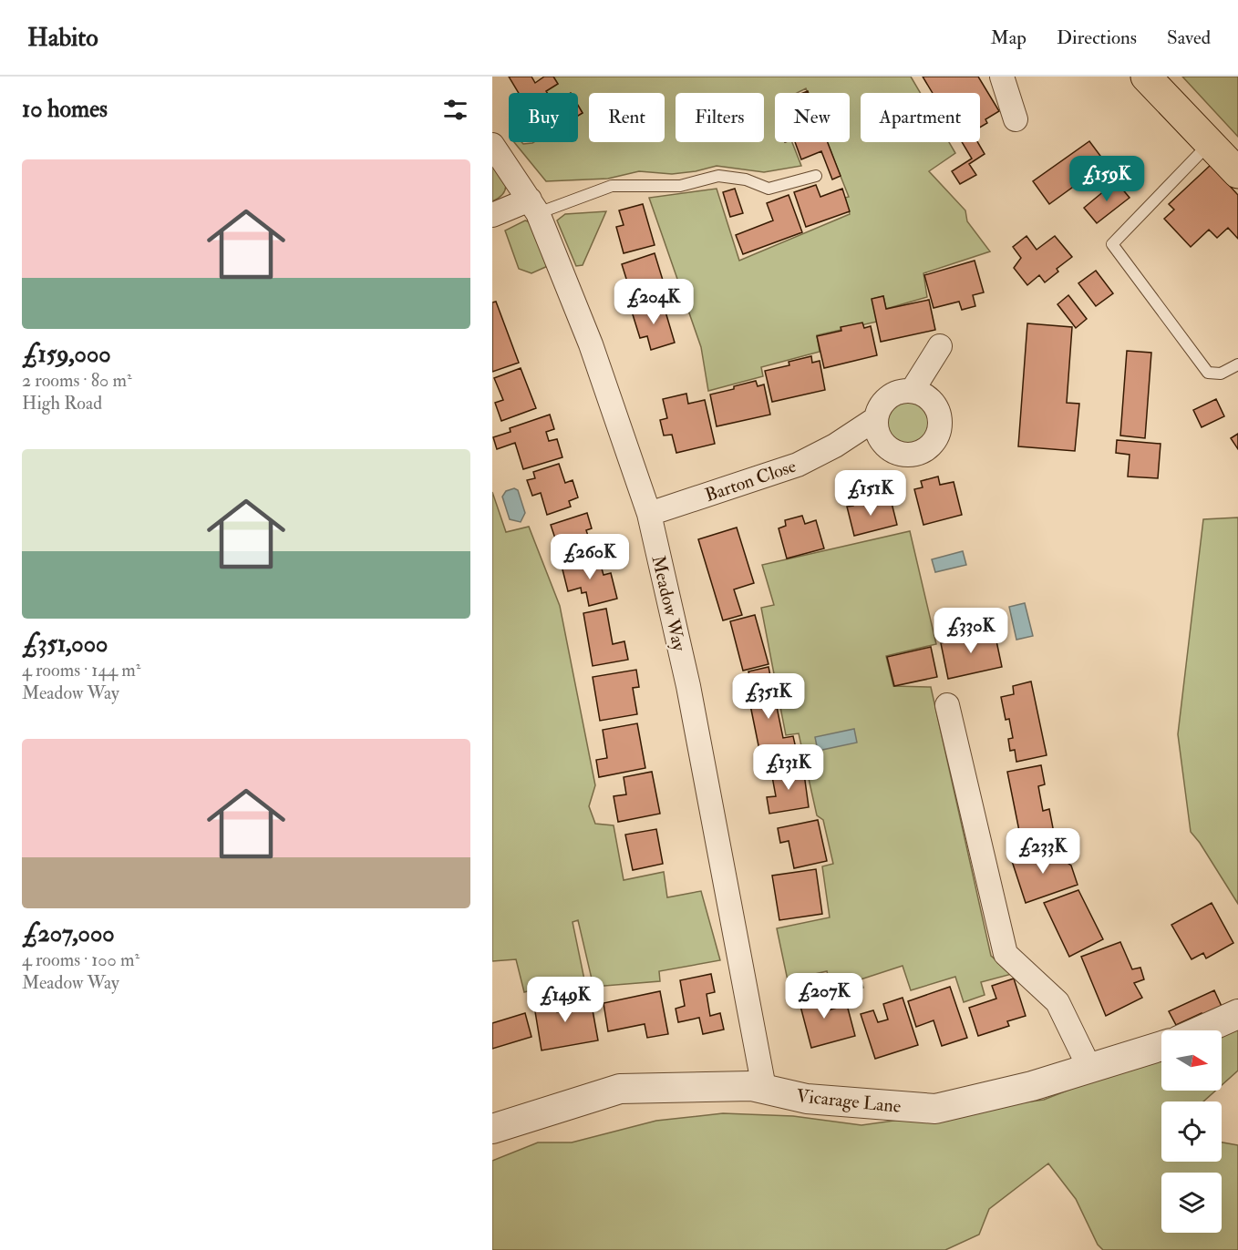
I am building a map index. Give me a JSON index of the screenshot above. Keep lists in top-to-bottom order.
{
  "streets": {
    "street": ["Barton Close", "Meadow Way", "Vicarage Lane"]
  },
  "crossings": [
    ["Barton Close", "Meadow Way"],
    ["Meadow Way", "Vicarage Lane"]
  ],
  "north": "right",
  "page": {
    "header": "Habito",
    "nav": ["Map", "Directions", "Saved"],
    "heading": "10 homes",
    "chip": [
      "Buy",
      "Rent",
      "Filters",
      "New",
      "Apartment"
    ],
    "list": [
      {
        "name": "£159,000",
        "note": "2 rooms · 80 m² · High Road"
      },
      {
        "name": "£351,000",
        "note": "4 rooms · 144 m² · Meadow Way"
      },
      {
        "name": "£207,000",
        "note": "4 rooms · 100 m² · Meadow Way"
      }
    ],
    "price": [
      "£159K",
      "£204K",
      "£151K",
      "£260K",
      "£330K",
      "£351K",
      "£131K",
      "£233K",
      "£207K",
      "£149K"
    ]
  }
}
